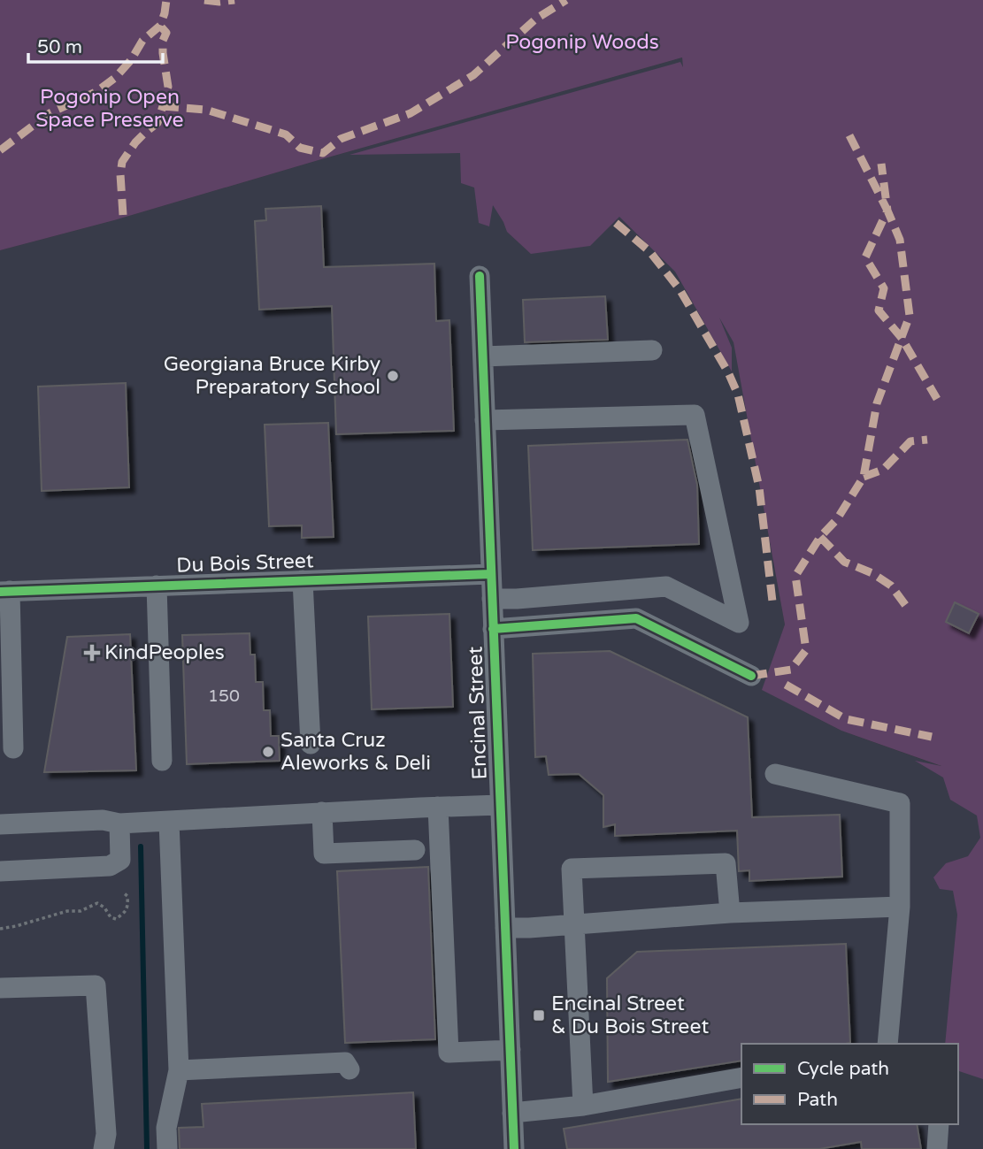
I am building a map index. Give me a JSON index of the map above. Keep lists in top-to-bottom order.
{
  "streets": {
    "street": ["Du Bois Street", "Encinal Street"]
  },
  "crossings": [
    ["Du Bois Street", "Encinal Street"]
  ],
  "parks": ["Pogonip Woods", "Pogonip Open Space Preserve"],
  "places": {
    "other": ["Georgiana Bruce Kirby Preparatory School", "Santa Cruz Aleworks & Deli"],
    "health": ["KindPeoples"],
    "transit": ["Encinal Street & Du Bois Street"]
  },
  "house_numbers": ["150"],
  "legend": ["Cycle path", "Path"],
  "scale_bar": "50 m"
}
